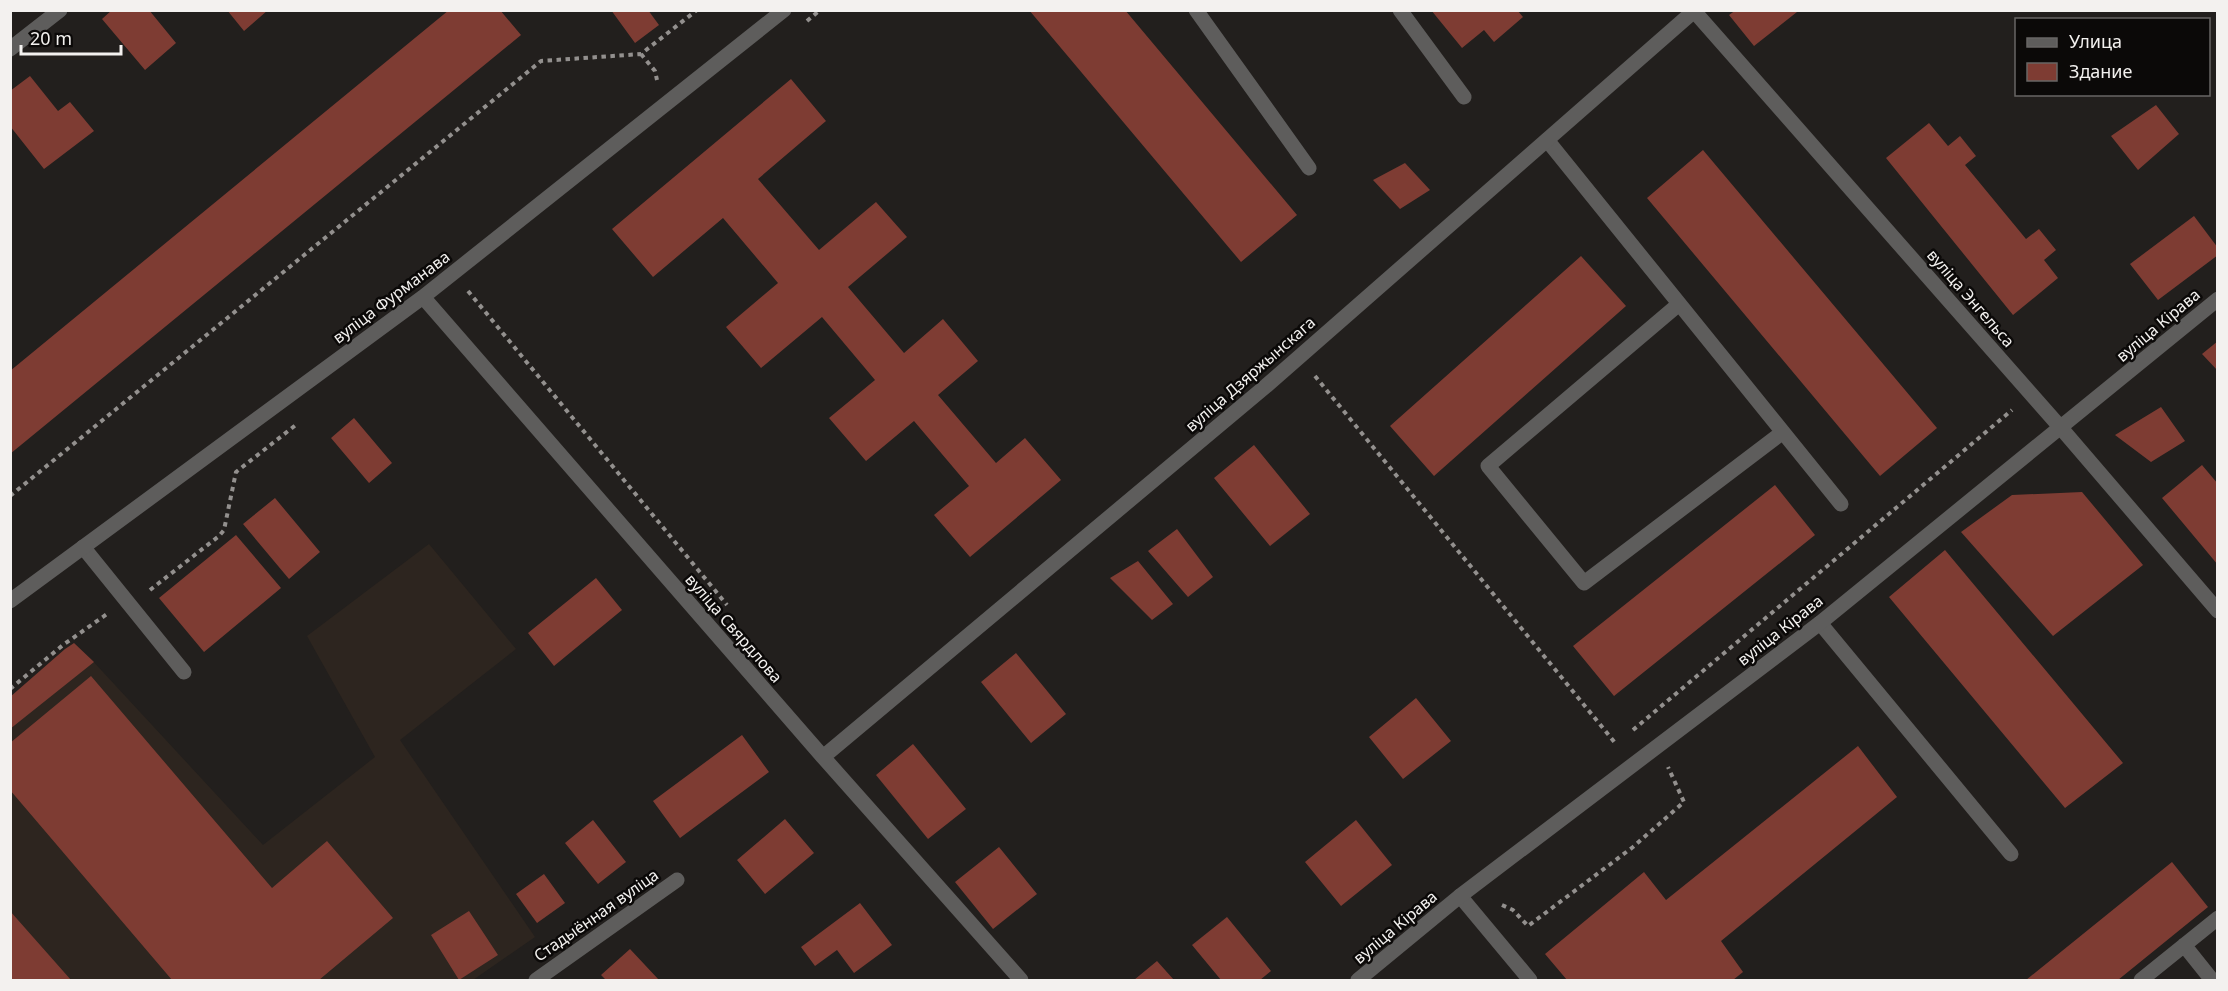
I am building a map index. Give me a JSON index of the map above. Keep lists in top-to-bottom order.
{
  "streets": {
    "street": [
      "вуліца Фурманава",
      "вуліца Энгельса",
      "вуліца Кірава",
      "вуліца Дзяржынскага",
      "вуліца Свярдлова",
      "Стадыённая вуліца"
    ]
  },
  "crossings": [
    ["вуліца Фурманава", "вуліца Свярдлова"],
    ["вуліца Энгельса", "вуліца Кірава"],
    ["вуліца Энгельса", "вуліца Дзяржынскага"],
    ["вуліца Дзяржынскага", "вуліца Свярдлова"]
  ],
  "legend": ["Улица", "Здание"],
  "scale_bar": "20 m"
}
